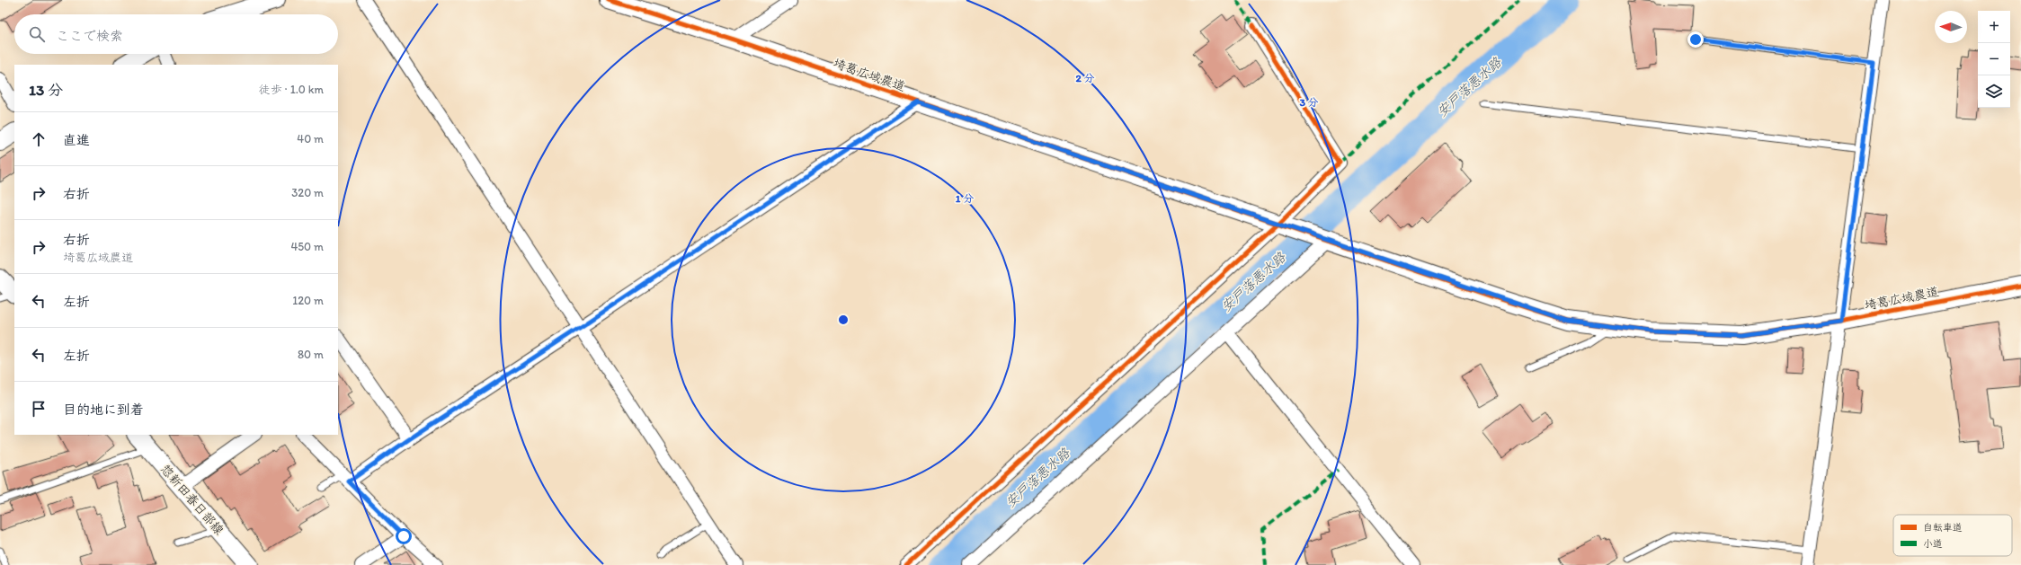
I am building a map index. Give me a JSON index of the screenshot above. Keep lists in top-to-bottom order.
{
  "streets": {
    "street": ["埼葛広域農道", "惣新田春日部線"]
  },
  "water": ["安戸落悪水路"],
  "legend": ["自転車道", "小道"],
  "north": "left",
  "page": {
    "map_buttons": ["+", "−"],
    "search": "ここで検索",
    "heading": ["13 分", "徒歩 · 1.0 km"],
    "list": [
      ["直進", "40 m"],
      ["右折", "320 m"],
      ["右折", "埼葛広域農道", "450 m"],
      ["左折", "120 m"],
      ["左折", "80 m"],
      "目的地に到着"
    ]
  },
  "rings": ["2 分", "3 分", "1 分"]
}
